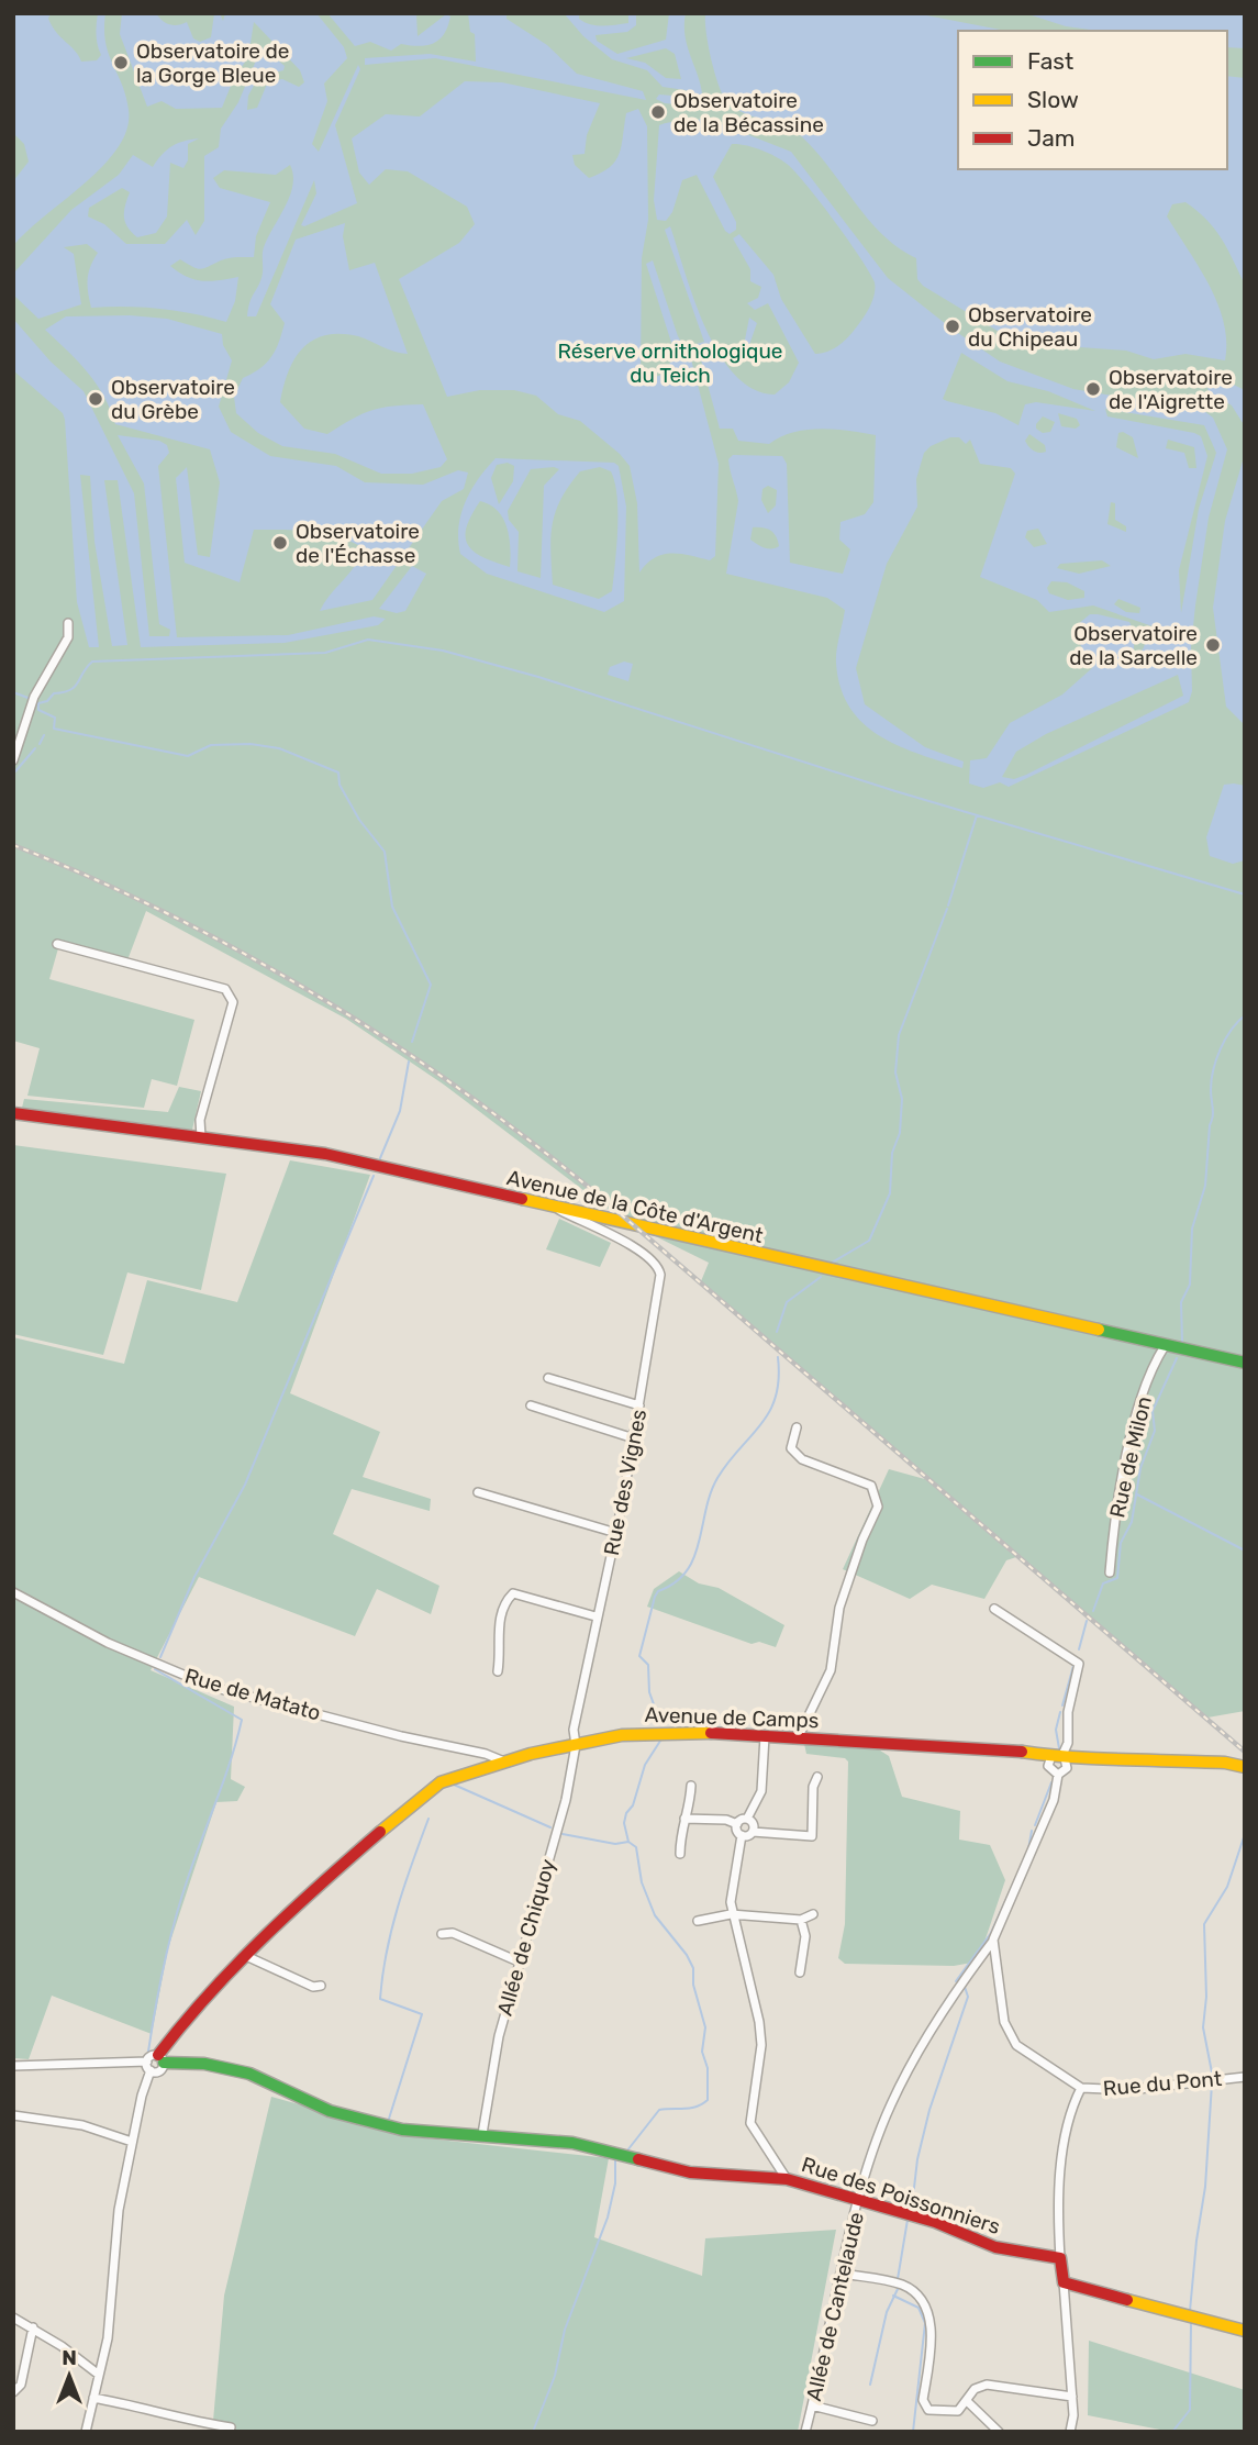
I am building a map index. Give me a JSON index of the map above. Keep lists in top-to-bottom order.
{
  "streets": {
    "street": [
      "Avenue de la Côte d'Argent",
      "Rue de Milon",
      "Rue des Vignes",
      "Rue de Matato",
      "Avenue de Camps",
      "Allée de Chiquoy",
      "Rue du Pont",
      "Rue des Poissonniers",
      "Allée de Cantelaude"
    ]
  },
  "crossings": [
    ["Avenue de la Côte d'Argent", "Rue de Milon"],
    ["Avenue de la Côte d'Argent", "Rue des Vignes"],
    ["Rue des Vignes", "Avenue de Camps"],
    ["Rue des Vignes", "Allée de Chiquoy"],
    ["Rue de Matato", "Avenue de Camps"],
    ["Avenue de Camps", "Allée de Chiquoy"],
    ["Avenue de Camps", "Rue des Poissonniers"],
    ["Allée de Chiquoy", "Rue des Poissonniers"],
    ["Rue des Poissonniers", "Allée de Cantelaude"]
  ],
  "parks": ["Réserve ornithologique du Teich"],
  "places": [
    "Observatoire de la Gorge Bleue",
    "Observatoire de la Bécassine",
    "Observatoire du Chipeau",
    "Observatoire de l'Aigrette",
    "Observatoire du Grèbe",
    "Observatoire de l'Échasse",
    "Observatoire de la Sarcelle"
  ],
  "legend": ["Fast", "Slow", "Jam"],
  "north": "top"
}
